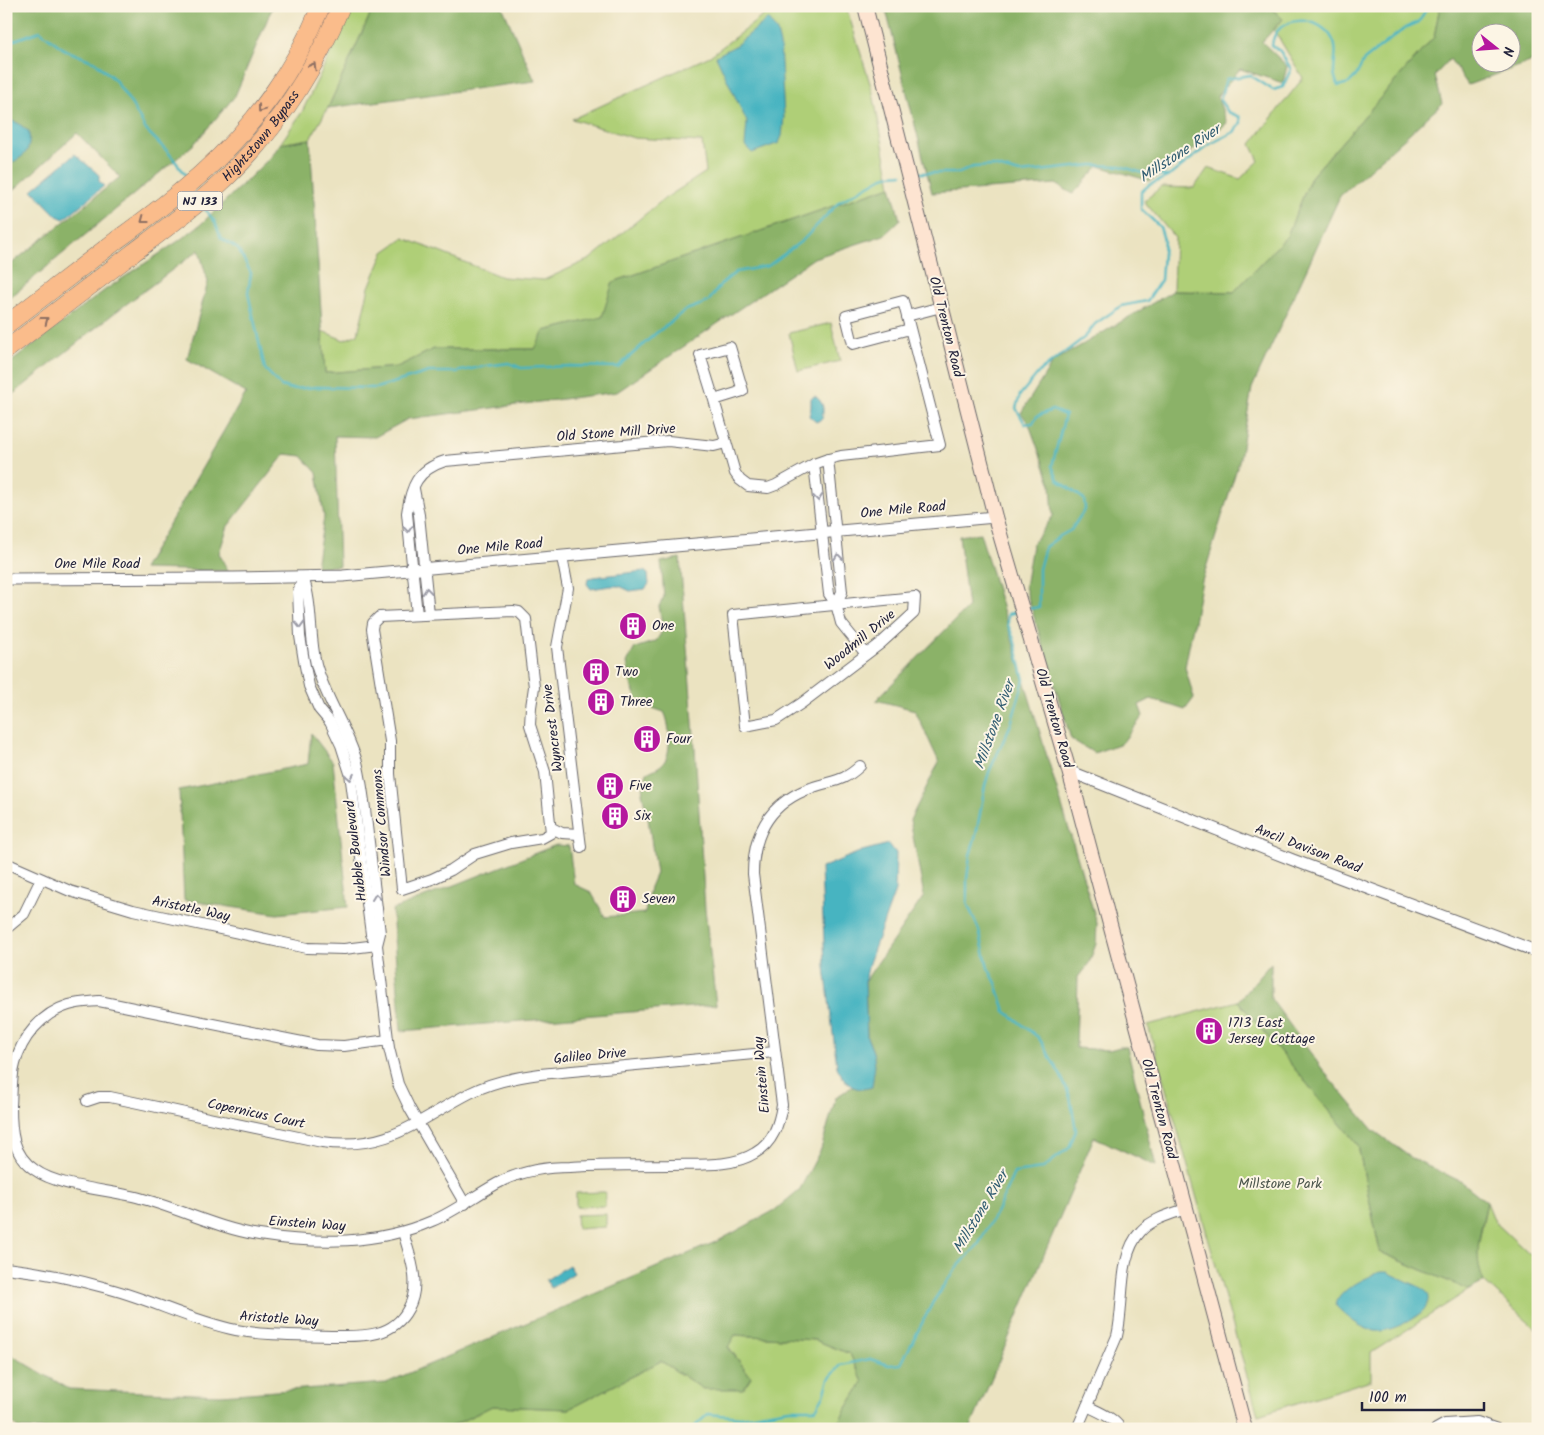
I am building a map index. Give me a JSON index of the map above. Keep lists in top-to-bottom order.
{
  "streets": {
    "highway": ["Hightstown Bypass", "NJ 133"],
    "main road": ["Old Trenton Road"],
    "street": [
      "Old Stone Mill Drive",
      "One Mile Road",
      "Woodmill Drive",
      "Wyncrest Drive",
      "Windsor Commons",
      "Ancil Davison Road",
      "Hubble Boulevard",
      "Aristotle Way",
      "Galileo Drive",
      "Einstein Way",
      "Copernicus Court"
    ]
  },
  "crossings": [
    ["Old Trenton Road", "One Mile Road"],
    ["Old Trenton Road", "Ancil Davison Road"],
    ["Old Stone Mill Drive", "One Mile Road"],
    ["One Mile Road", "Wyncrest Drive"],
    ["One Mile Road", "Hubble Boulevard"],
    ["Hubble Boulevard", "Aristotle Way"],
    ["Hubble Boulevard", "Galileo Drive"],
    ["Hubble Boulevard", "Einstein Way"],
    ["Hubble Boulevard", "Copernicus Court"],
    ["Aristotle Way", "Einstein Way"],
    ["Galileo Drive", "Einstein Way"],
    ["Galileo Drive", "Copernicus Court"]
  ],
  "water": ["Millstone River"],
  "parks": ["Millstone Park"],
  "places": {
    "building": [
      "One",
      "Two",
      "Three",
      "Four",
      "Five",
      "Six",
      "Seven",
      "1713 East Jersey Cottage"
    ]
  },
  "scale_bar": "100 m",
  "north": "right"
}
